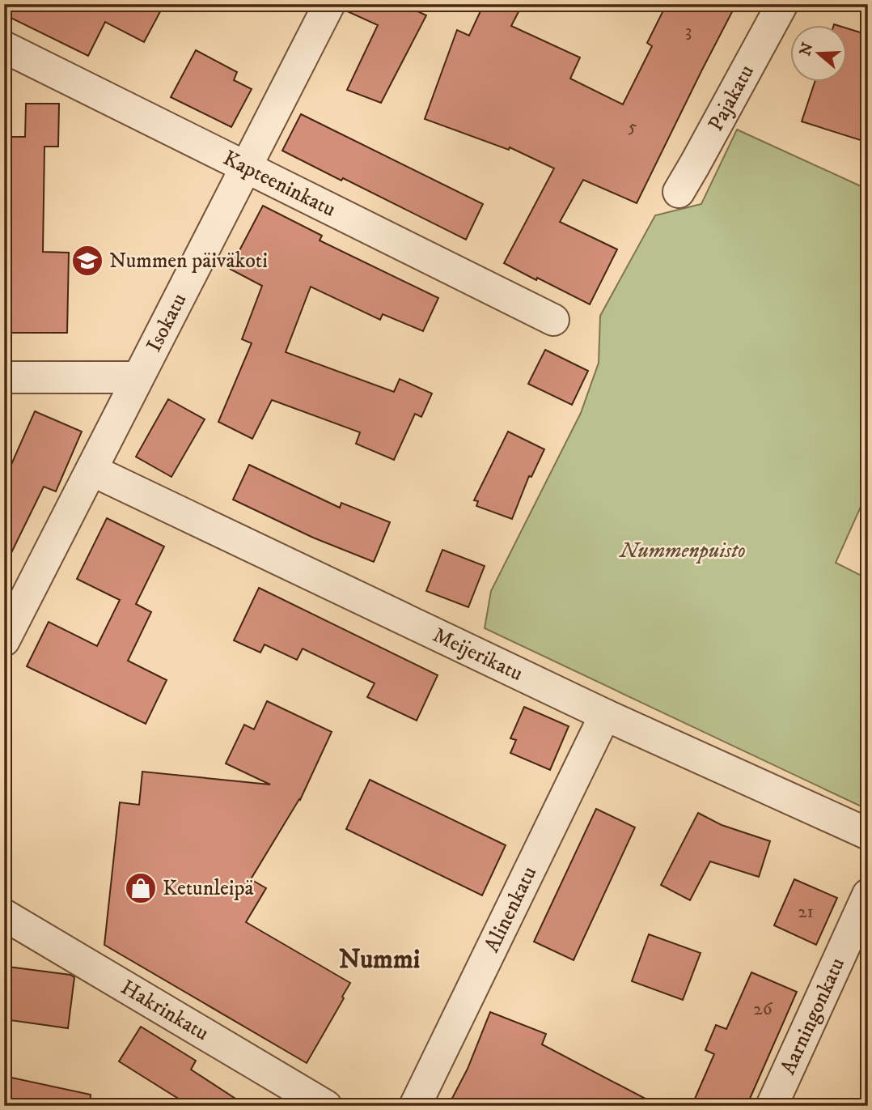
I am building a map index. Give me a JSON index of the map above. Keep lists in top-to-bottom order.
{
  "streets": {
    "street": [
      "Pajakatu",
      "Kapteeninkatu",
      "Isokatu",
      "Meijerikatu",
      "Alinenkatu",
      "Hakrinkatu",
      "Aarningonkatu"
    ]
  },
  "crossings": [
    ["Kapteeninkatu", "Isokatu"],
    ["Isokatu", "Meijerikatu"],
    ["Meijerikatu", "Alinenkatu"]
  ],
  "districts": ["Nummi"],
  "parks": ["Nummenpuisto"],
  "places": {
    "school or university": ["Nummen päiväkoti"],
    "shop": ["Ketunleipä"]
  },
  "house_numbers": [
    "3",
    "5",
    "21",
    "26"
  ],
  "north": "left"
}
